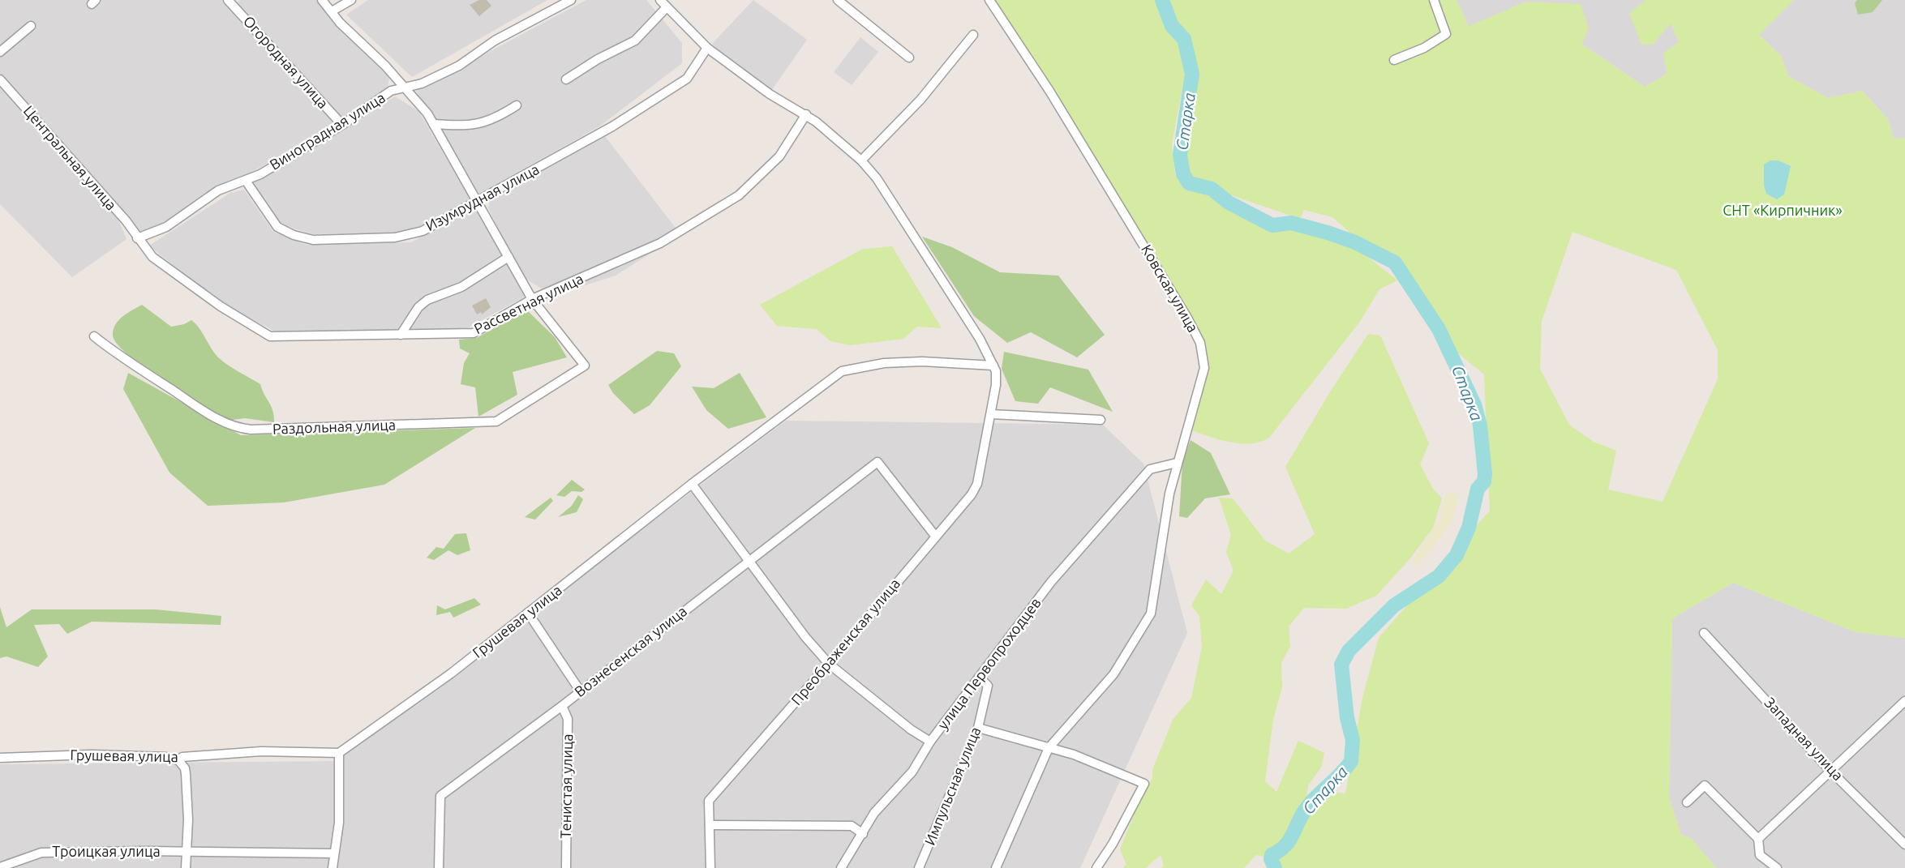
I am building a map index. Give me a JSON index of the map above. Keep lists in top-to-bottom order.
{
  "streets": {
    "street": [
      "Огородная улица",
      "Виноградная улица",
      "Центральная улица",
      "Изумрудная улица",
      "Ковская улица",
      "Рассветная улица",
      "Раздольная улица",
      "Грушевая улица",
      "Преображенская улица",
      "Вознесенская улица",
      "улица Первопроходцев",
      "Западная улица",
      "Тенистая улица",
      "Импульсная улица",
      "Троицкая улица"
    ]
  },
  "crossings": [
    ["Огородная улица", "Виноградная улица"],
    ["Виноградная улица", "Центральная улица"],
    ["Виноградная улица", "Изумрудная улица"],
    ["Виноградная улица", "Рассветная улица"],
    ["Центральная улица", "Рассветная улица"],
    ["Ковская улица", "улица Первопроходцев"],
    ["Рассветная улица", "Раздольная улица"],
    ["Грушевая улица", "Преображенская улица"],
    ["Преображенская улица", "Вознесенская улица"],
    ["Вознесенская улица", "Тенистая улица"],
    ["улица Первопроходцев", "Импульсная улица"]
  ],
  "water": ["Старка"],
  "parks": ["СНТ «Кирпичник»"]
}
